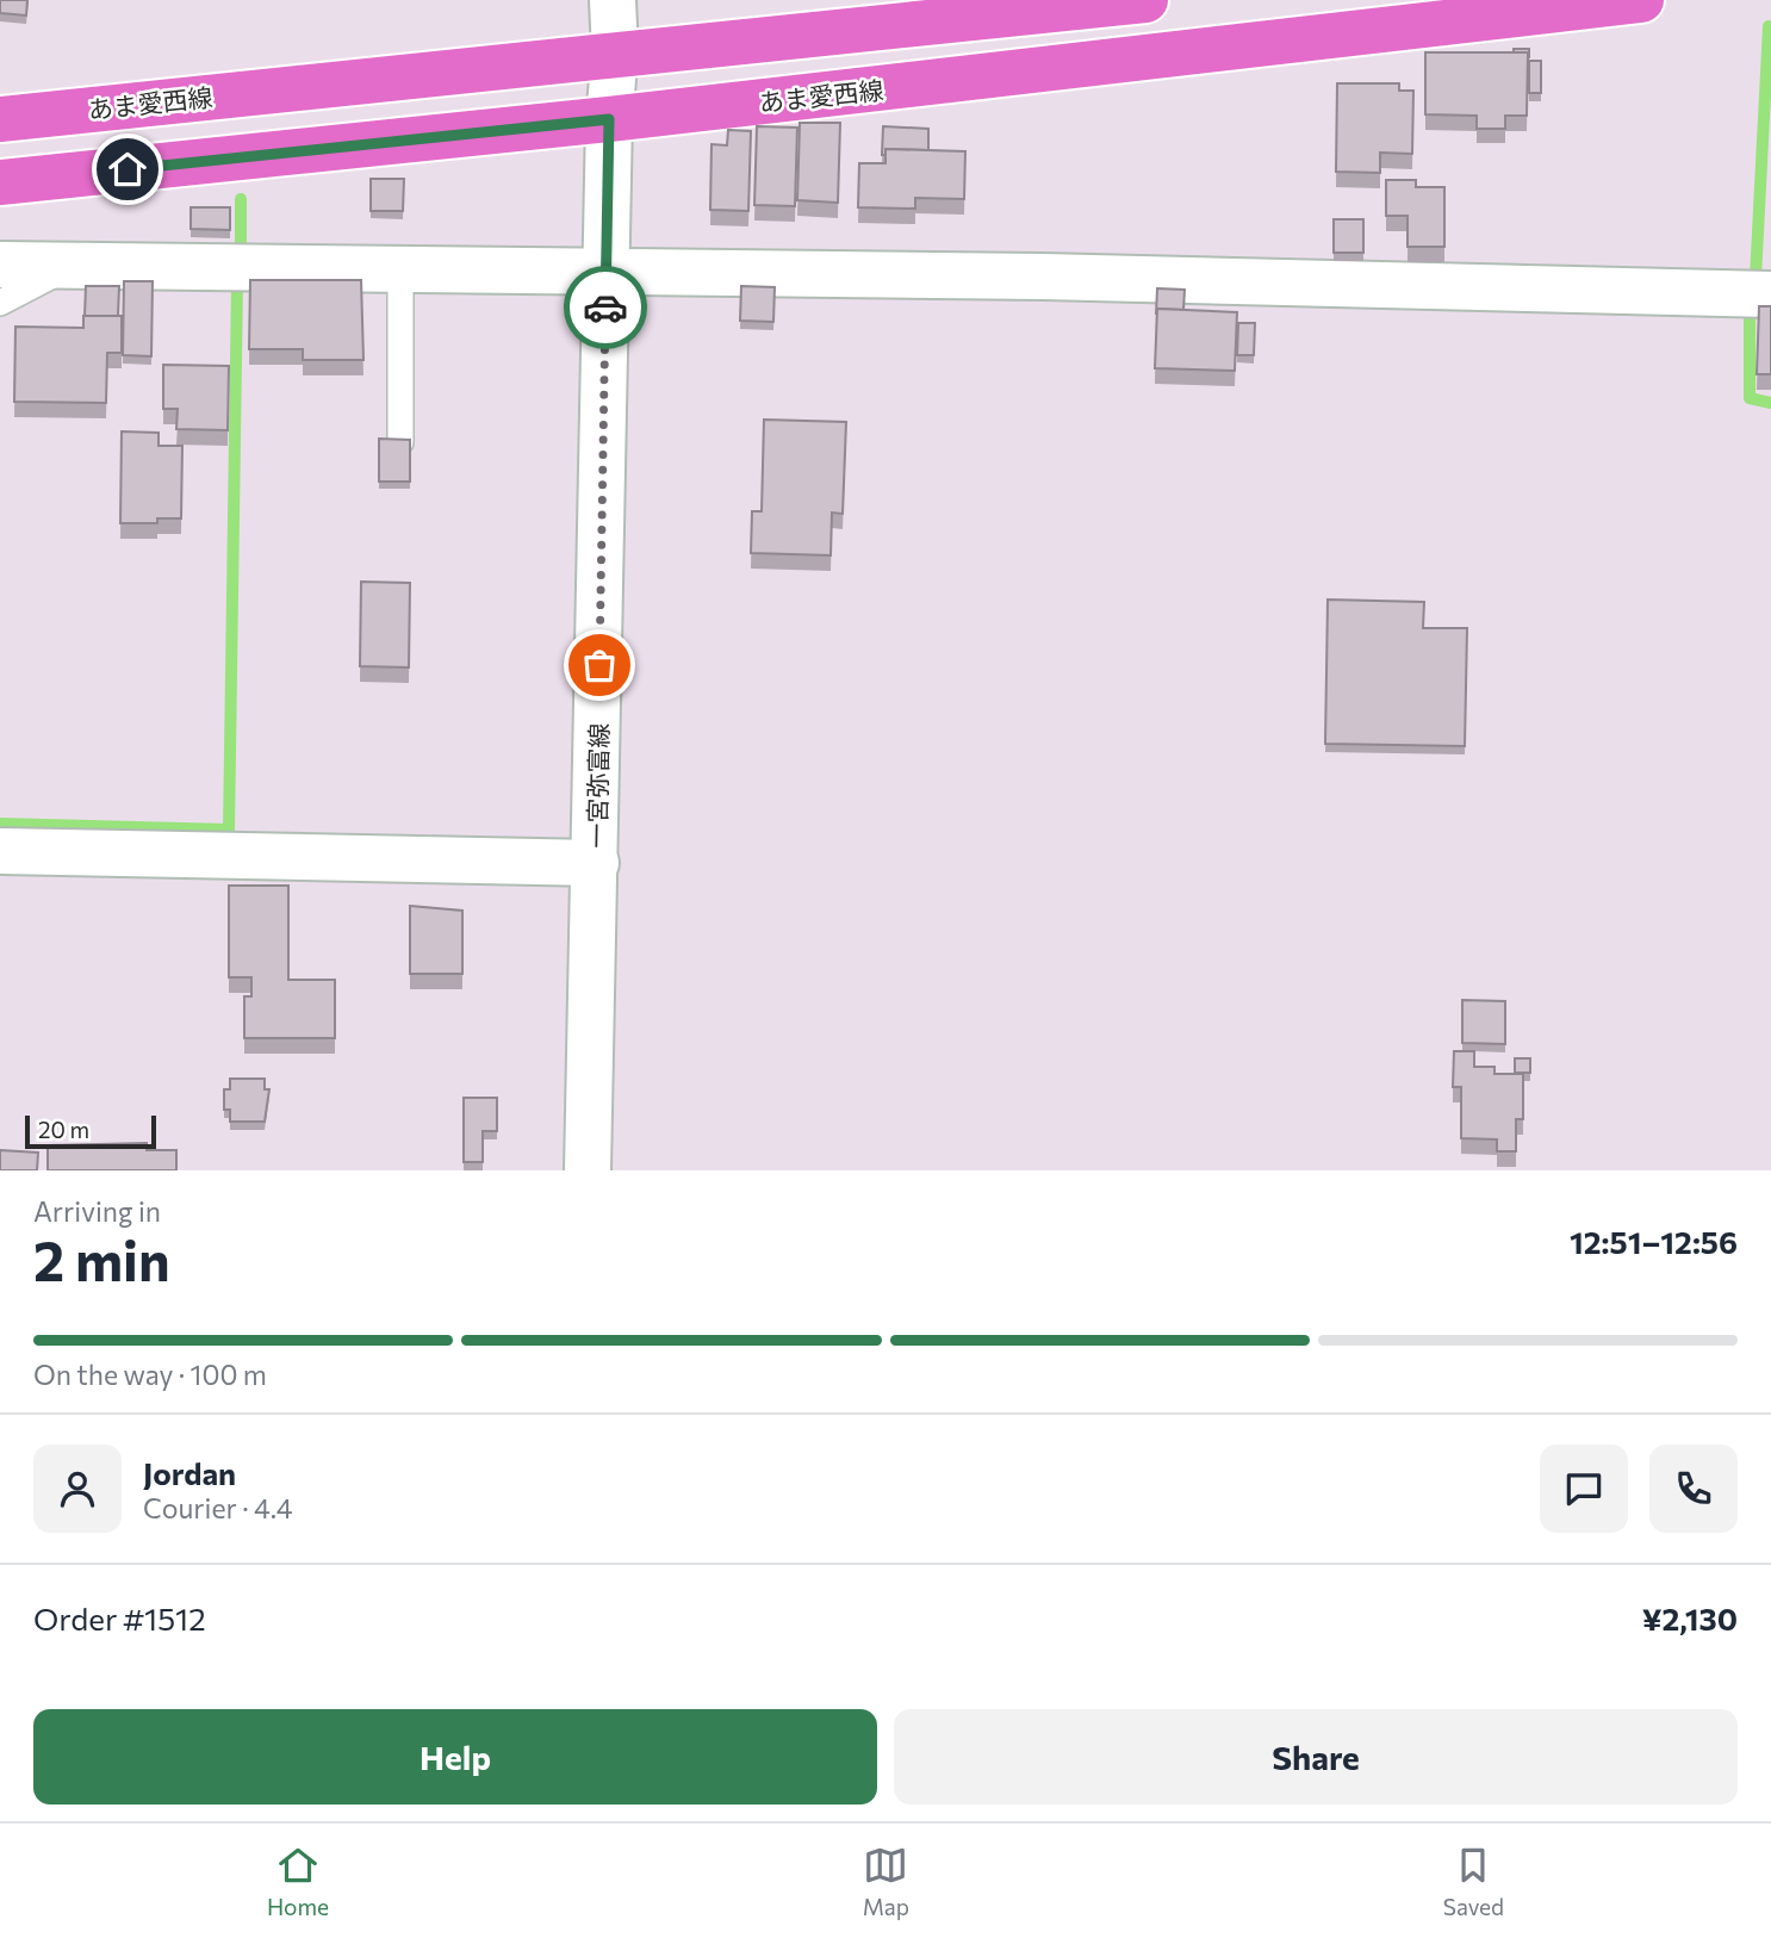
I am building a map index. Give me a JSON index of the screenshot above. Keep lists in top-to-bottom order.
{
  "streets": {
    "main road": ["あま愛西線"],
    "street": ["一宮弥富線"]
  },
  "crossings": [
    ["あま愛西線", "一宮弥富線"]
  ],
  "scale_bar": "20 m",
  "page": {
    "scale": "20 m",
    "heading": ["2 min", "Arriving in", "12:51–12:56"],
    "panel": [
      "Jordan",
      "Courier · 4.4",
      "Order #1512",
      "¥2,130"
    ],
    "bar": "On the way · 100 m",
    "buttons": ["Help", "Share"],
    "tabs": ["Home", "Map", "Saved"]
  }
}
